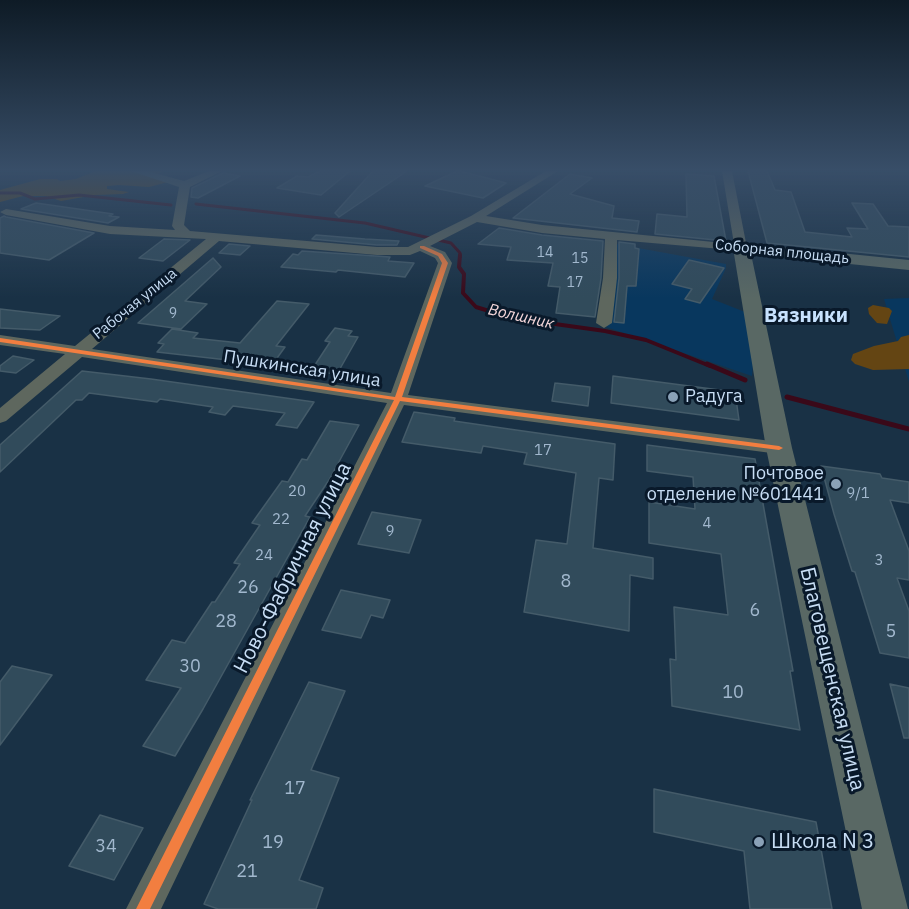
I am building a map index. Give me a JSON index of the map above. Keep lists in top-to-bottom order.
{
  "streets": {
    "main road": ["Соборная площадь", "Благовещенская улица"],
    "street": ["Рабочая улица", "Пушкинская улица", "Ново-Фабричная улица"]
  },
  "crossings": [
    ["Соборная площадь", "Благовещенская улица"],
    ["Рабочая улица", "Пушкинская улица"],
    ["Пушкинская улица", "Ново-Фабричная улица"],
    ["Пушкинская улица", "Благовещенская улица"]
  ],
  "districts": ["Вязники"],
  "water": ["Волшник"],
  "places": ["Радуга", "Почтовое отделение №601441", "Школа N 3"],
  "house_numbers": [
    "14",
    "15",
    "17",
    "9",
    "17",
    "20",
    "9/1",
    "22",
    "4",
    "9",
    "24",
    "3",
    "8",
    "26",
    "6",
    "28",
    "5",
    "30",
    "10",
    "17",
    "19",
    "34",
    "21"
  ]
}
